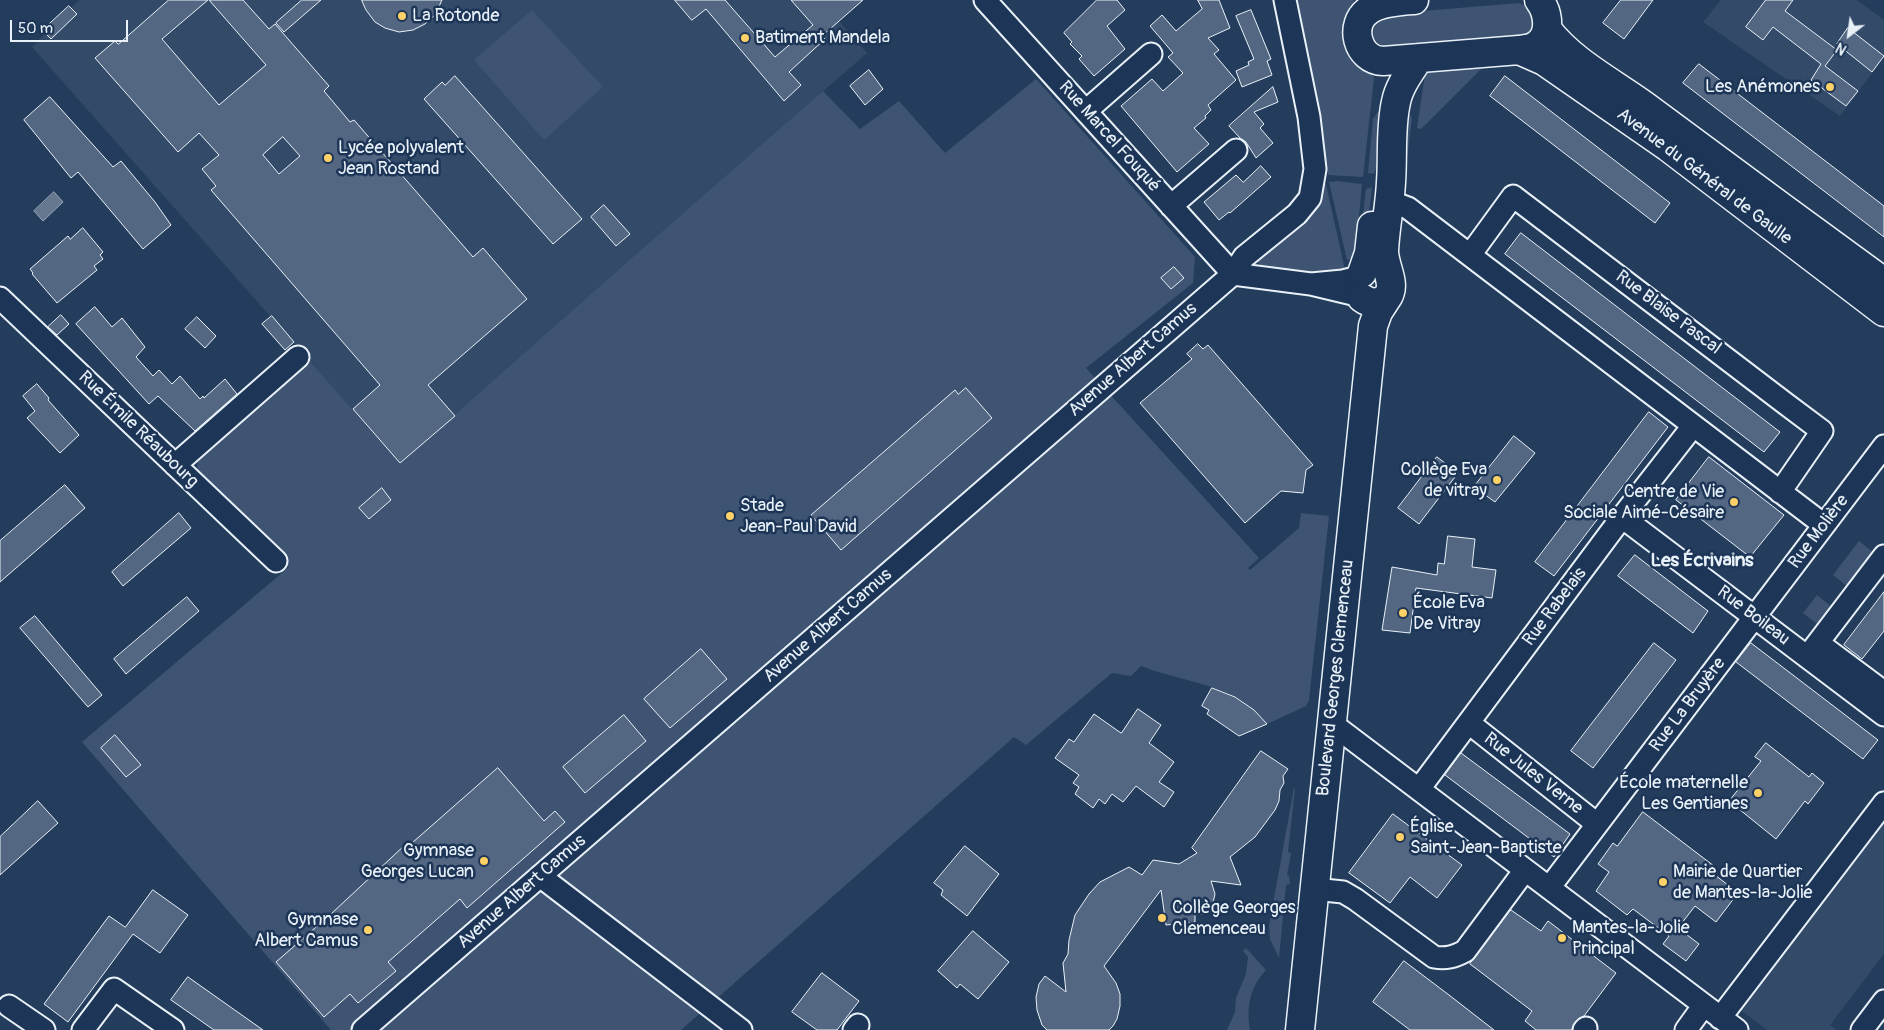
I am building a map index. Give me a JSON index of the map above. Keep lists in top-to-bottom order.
{
  "streets": {
    "main road": ["Avenue du Général de Gaulle", "Boulevard Georges Clemenceau"],
    "street": [
      "Rue Marcel Fouqué",
      "Rue Blaise Pascal",
      "Avenue Albert Camus",
      "Rue Émile Réaubourg",
      "Rue Molière",
      "Rue Rabelais",
      "Rue Boileau",
      "Rue La Bruyère",
      "Rue Jules Verne"
    ]
  },
  "crossings": [
    ["Rue Marcel Fouqué", "Avenue Albert Camus"],
    ["Rue Molière", "Rue Boileau"],
    ["Rue Molière", "Rue La Bruyère"],
    ["Rue Rabelais", "Rue Boileau"],
    ["Rue Rabelais", "Rue Jules Verne"],
    ["Rue Boileau", "Rue La Bruyère"],
    ["Rue La Bruyère", "Rue Jules Verne"]
  ],
  "districts": ["Les Écrivains"],
  "places": [
    "La Rotonde",
    "Batiment Mandela",
    "Les Anémones",
    "Lycée polyvalent Jean Rostand",
    "Collège Eva de vitray",
    "Centre de Vie Sociale Aimé-Césaire",
    "Stade Jean-Paul David",
    "École Eva De Vitray",
    "École maternelle Les Gentianes",
    "Église Saint-Jean-Baptiste",
    "Gymnase Georges Lucan",
    "Mairie de Quartier de Mantes-la-Jolie",
    "Collège Georges Clemenceau",
    "Gymnase Albert Camus",
    "Mantes-la-Jolie Principal"
  ],
  "scale_bar": "50 m",
  "north": "bottom left"
}
